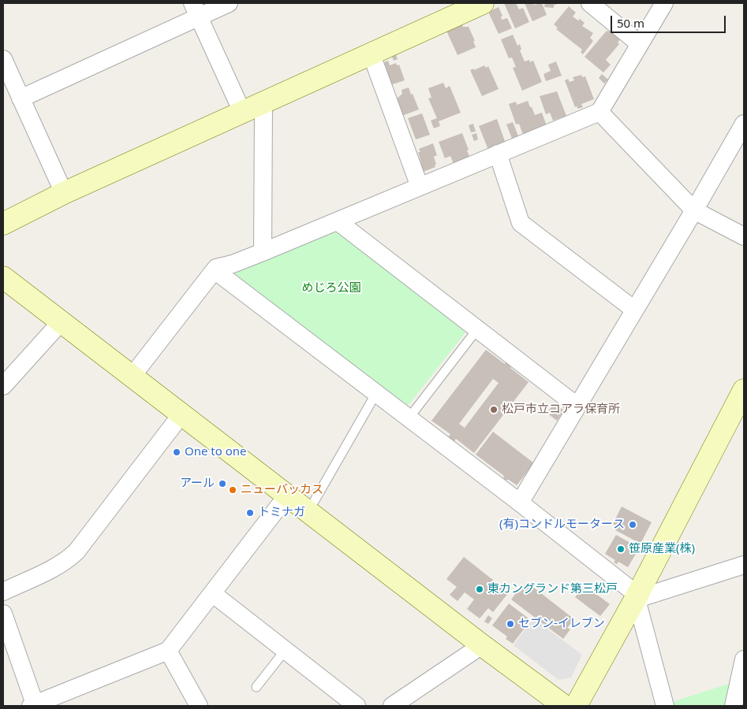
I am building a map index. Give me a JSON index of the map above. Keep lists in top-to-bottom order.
{
  "parks": ["めじろ公園"],
  "places": [
    "松戸市立コアラ保育所",
    "One to one",
    "アール",
    "ニューバッカス",
    "トミナガ",
    "(有)コンドルモータース",
    "笹原産業(株)",
    "東カングランド第三松戸",
    "セブン-イレブン"
  ],
  "scale_bar": "50 m"
}
